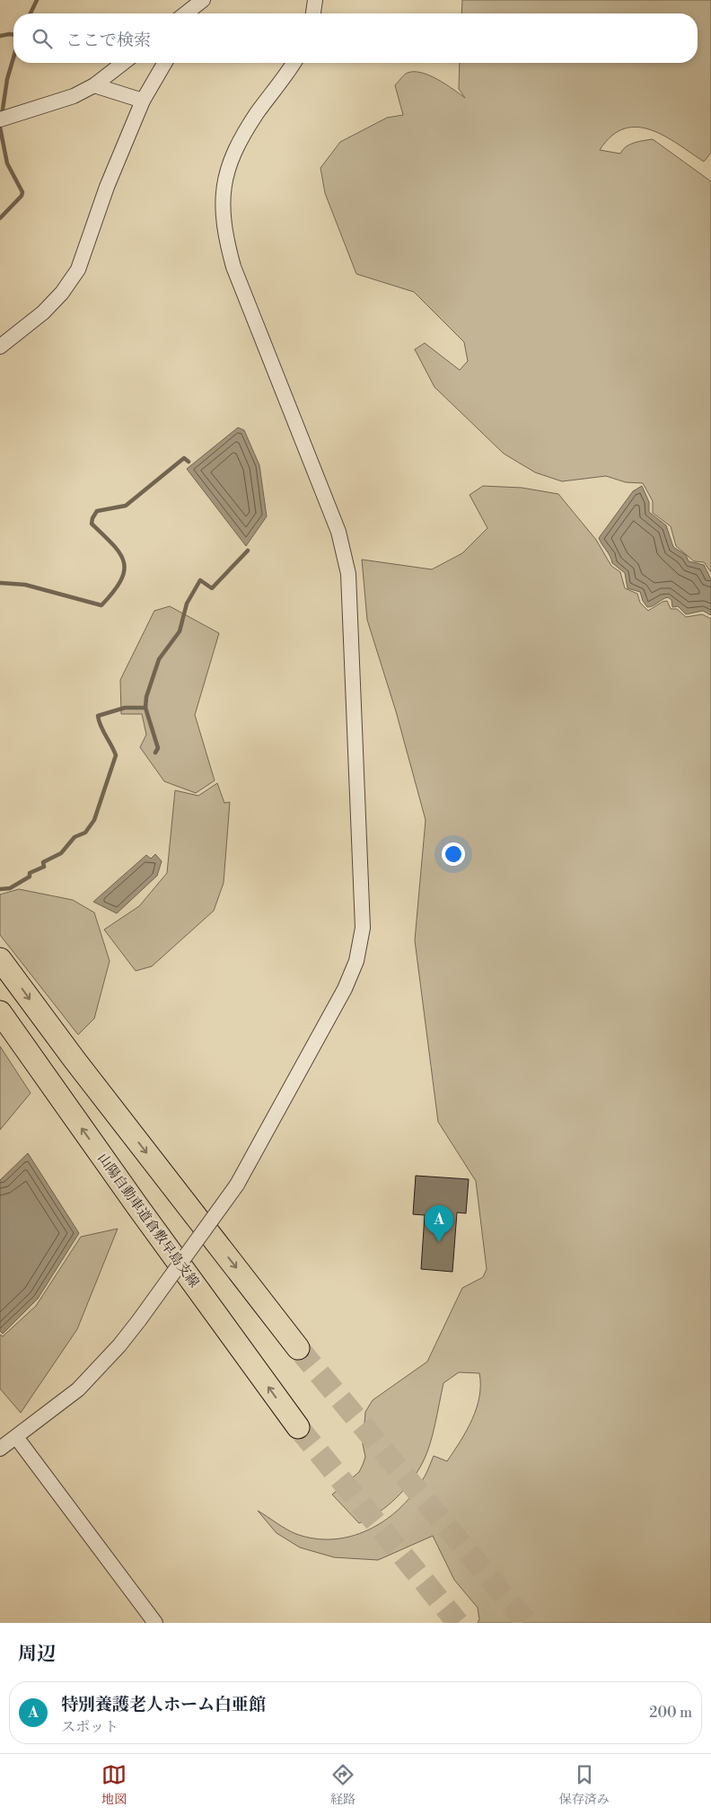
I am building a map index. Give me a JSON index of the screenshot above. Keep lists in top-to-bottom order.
{
  "streets": {
    "highway": ["山陽自動車道倉敷早島支線"]
  },
  "page": {
    "search": "ここで検索",
    "pins": "A",
    "heading": "周辺",
    "list": [
      {
        "mark": "A",
        "name": "特別養護老人ホーム白亜館",
        "note": "スポット",
        "value": "200 m"
      }
    ],
    "nav": ["地図", "経路", "保存済み"]
  }
}
